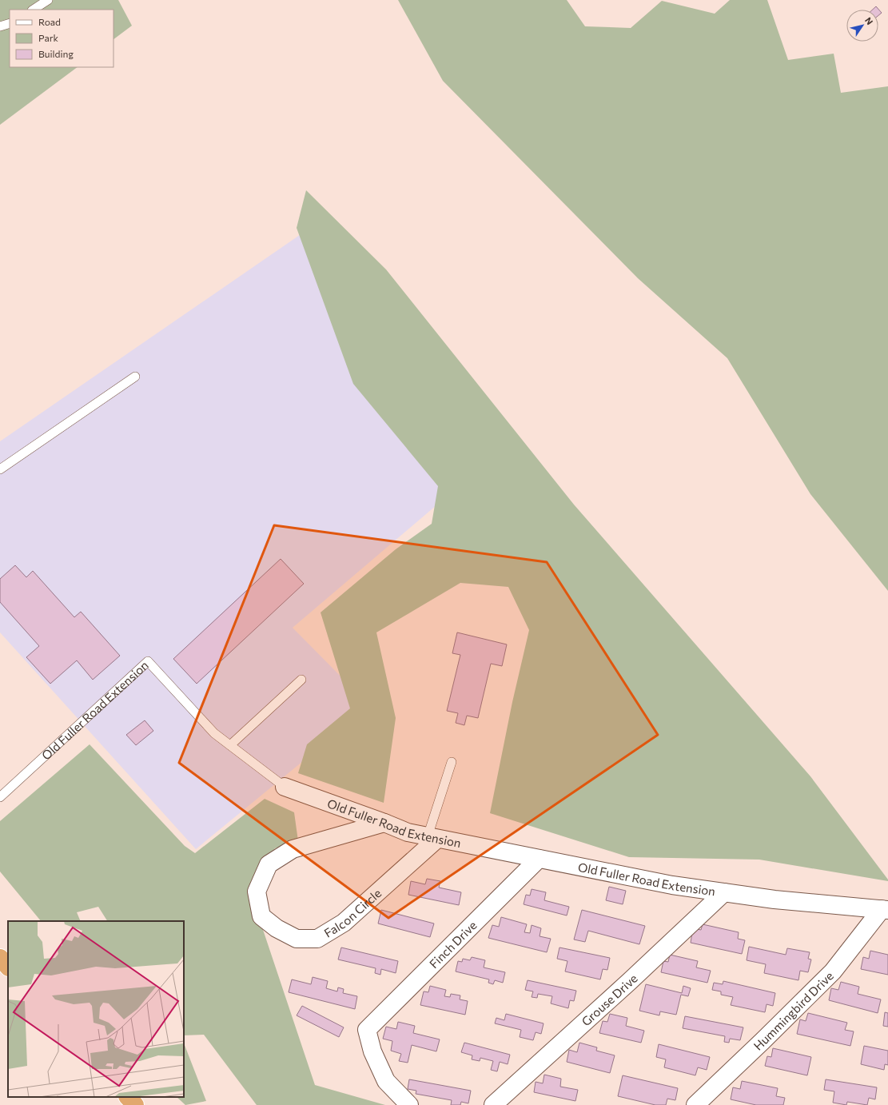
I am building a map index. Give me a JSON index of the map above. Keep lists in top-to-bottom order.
{
  "streets": {
    "street": [
      "Old Fuller Road Extension",
      "Falcon Circle",
      "Finch Drive",
      "Grouse Drive",
      "Hummingbird Drive"
    ]
  },
  "crossings": [
    ["Old Fuller Road Extension", "Falcon Circle"],
    ["Old Fuller Road Extension", "Finch Drive"],
    ["Old Fuller Road Extension", "Grouse Drive"],
    ["Old Fuller Road Extension", "Hummingbird Drive"]
  ],
  "legend": ["Road", "Park", "Building"],
  "north": "top right"
}
